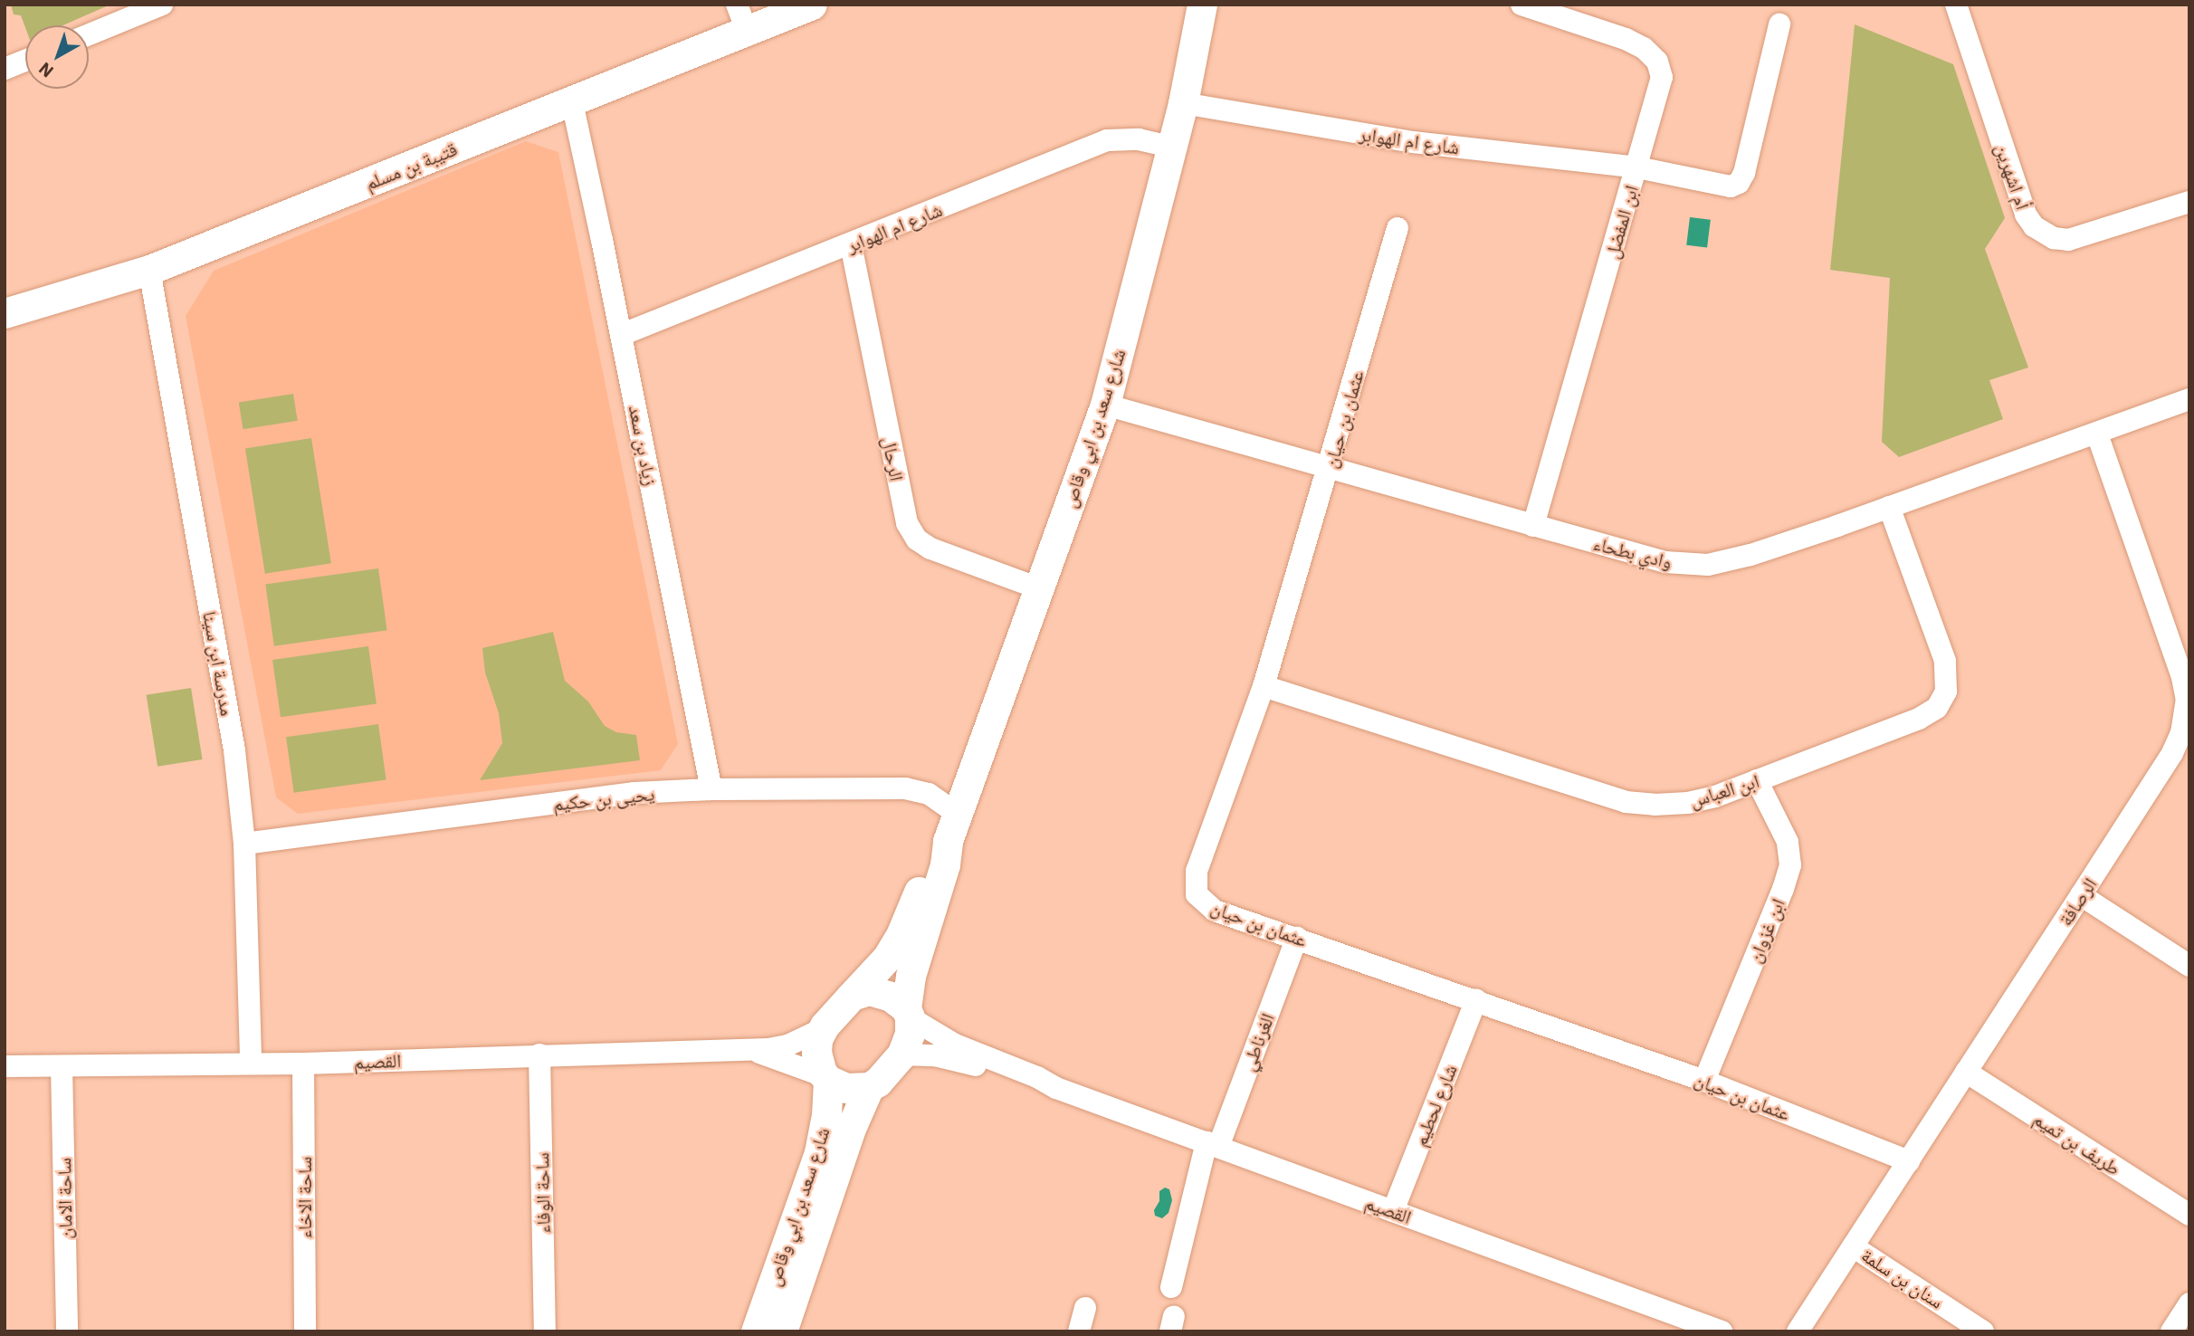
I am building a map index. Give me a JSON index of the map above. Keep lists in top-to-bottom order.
{
  "streets": {
    "street": [
      "شارع ام الهوابر",
      "قتيبة بن مسلم",
      "أم اشهرين",
      "ابن المفضل",
      "عثمان بن حيان",
      "شارع سعد بن ابي وقاص",
      "زياد بن سعد",
      "الرحال",
      "وادي بطحاء",
      "مدرسة ابن سينا",
      "ابن العباس",
      "يحيى بن حكيم",
      "الرصافة",
      "ابن غزوان",
      "الغرناطي",
      "القصيم",
      "شارع لحطيم",
      "طريف بن تميم",
      "ساحة الوفاء",
      "ساحة الاخاء",
      "ساحة الامان",
      "سنان بن سلمة"
    ]
  },
  "crossings": [
    ["شارع ام الهوابر", "ابن المفضل"],
    ["شارع ام الهوابر", "شارع سعد بن ابي وقاص"],
    ["شارع ام الهوابر", "زياد بن سعد"],
    ["شارع ام الهوابر", "الرحال"],
    ["قتيبة بن مسلم", "زياد بن سعد"],
    ["قتيبة بن مسلم", "مدرسة ابن سينا"],
    ["ابن المفضل", "وادي بطحاء"],
    ["عثمان بن حيان", "وادي بطحاء"],
    ["عثمان بن حيان", "ابن العباس"],
    ["عثمان بن حيان", "الرصافة"],
    ["عثمان بن حيان", "ابن غزوان"],
    ["عثمان بن حيان", "الغرناطي"],
    ["عثمان بن حيان", "شارع لحطيم"],
    ["شارع سعد بن ابي وقاص", "الرحال"],
    ["شارع سعد بن ابي وقاص", "وادي بطحاء"],
    ["شارع سعد بن ابي وقاص", "يحيى بن حكيم"],
    ["شارع سعد بن ابي وقاص", "القصيم"],
    ["زياد بن سعد", "يحيى بن حكيم"],
    ["وادي بطحاء", "ابن العباس"],
    ["وادي بطحاء", "الرصافة"],
    ["مدرسة ابن سينا", "يحيى بن حكيم"],
    ["مدرسة ابن سينا", "القصيم"],
    ["ابن العباس", "ابن غزوان"],
    ["الرصافة", "طريف بن تميم"],
    ["الرصافة", "سنان بن سلمة"],
    ["الغرناطي", "القصيم"],
    ["القصيم", "شارع لحطيم"],
    ["القصيم", "ساحة الوفاء"],
    ["القصيم", "ساحة الاخاء"],
    ["القصيم", "ساحة الامان"]
  ],
  "north": "bottom left"
}
